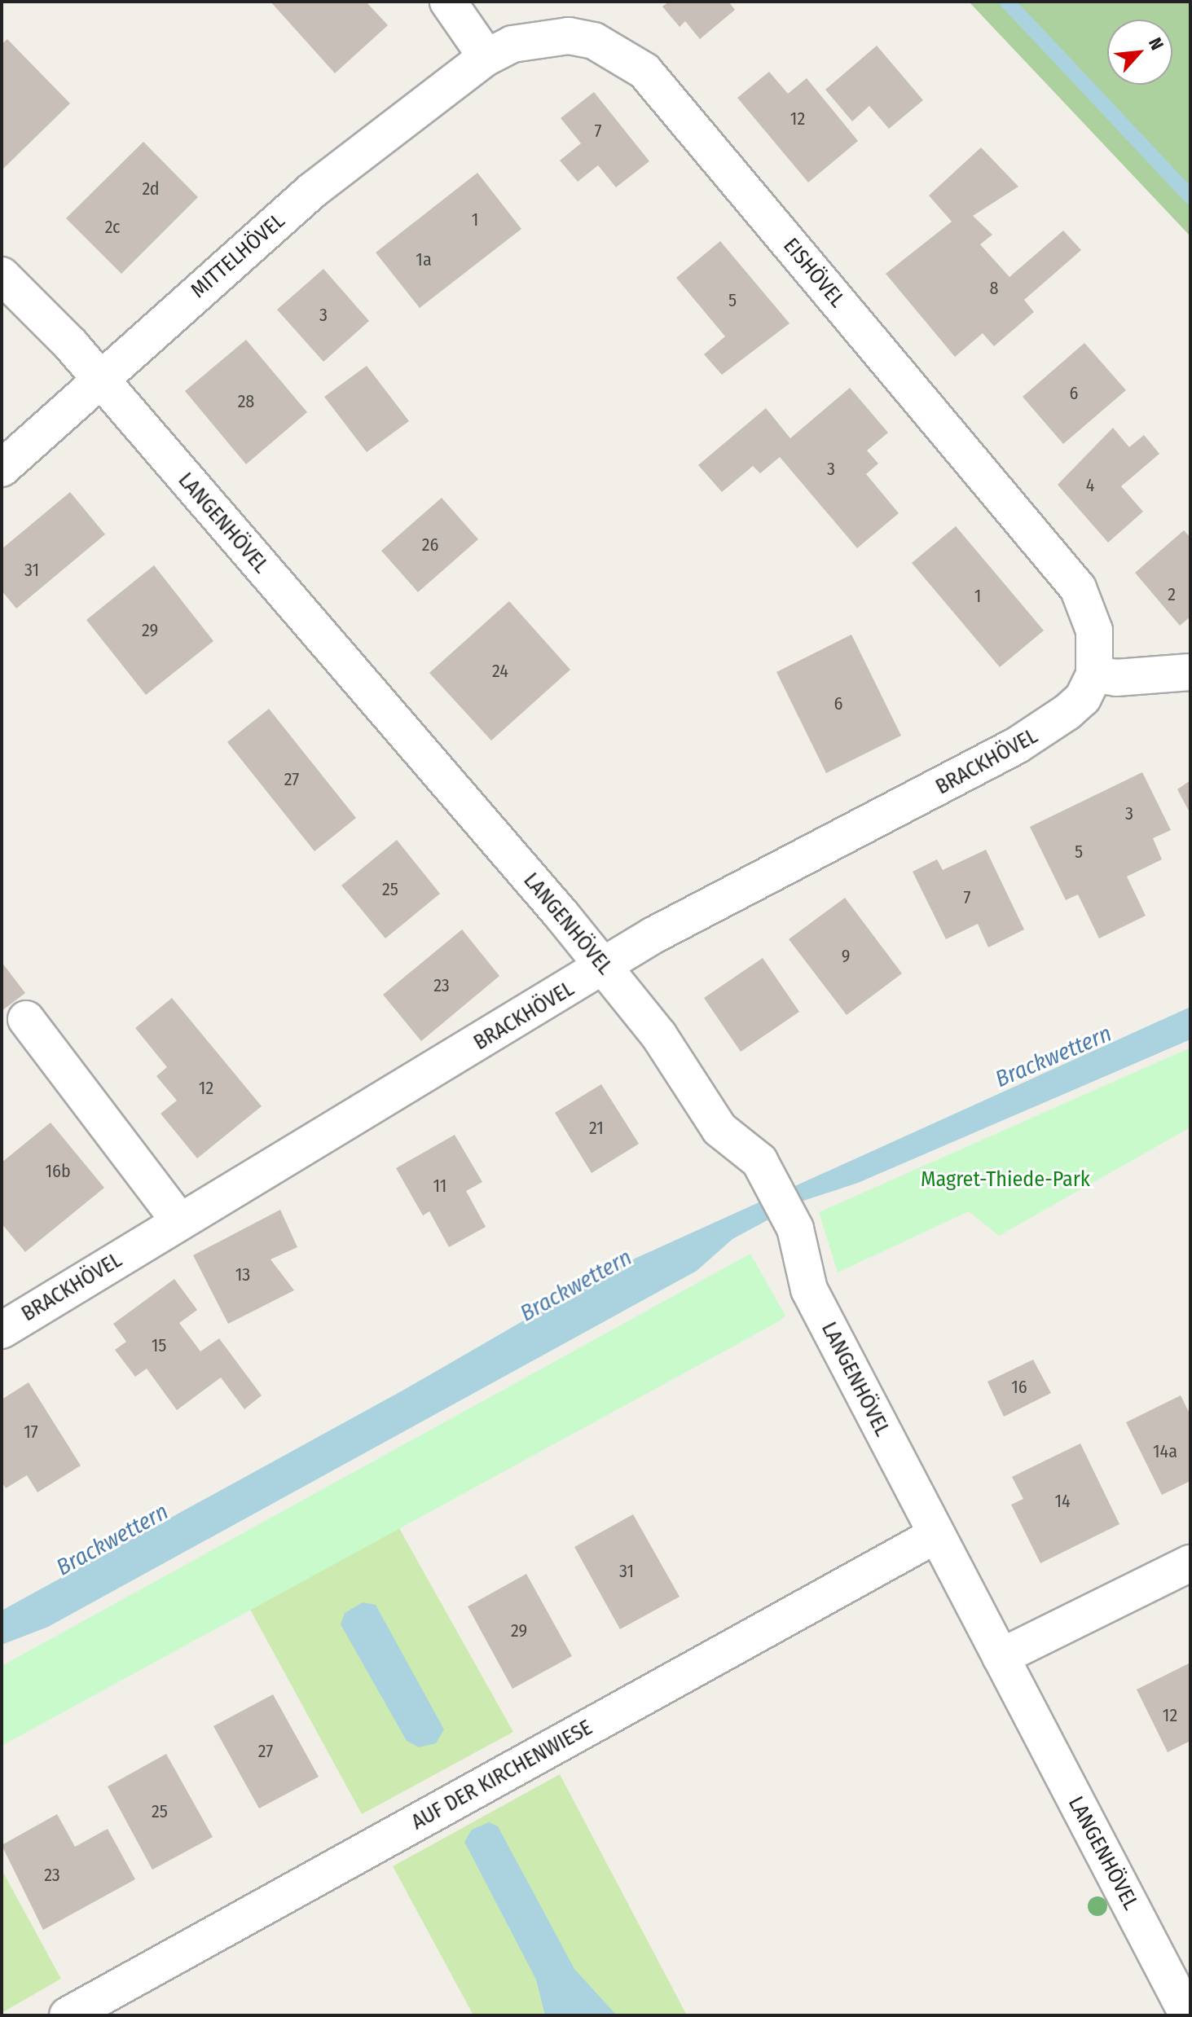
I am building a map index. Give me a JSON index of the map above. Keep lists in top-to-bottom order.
{
  "streets": {
    "street": [
      "MITTELHÖVEL",
      "EISHÖVEL",
      "LANGENHÖVEL",
      "BRACKHÖVEL",
      "AUF DER KIRCHENWIESE"
    ]
  },
  "crossings": [
    ["MITTELHÖVEL", "EISHÖVEL"],
    ["MITTELHÖVEL", "LANGENHÖVEL"],
    ["EISHÖVEL", "BRACKHÖVEL"],
    ["LANGENHÖVEL", "BRACKHÖVEL"],
    ["LANGENHÖVEL", "AUF DER KIRCHENWIESE"]
  ],
  "water": ["Brackwettern"],
  "parks": ["Magret-Thiede-Park"],
  "house_numbers": [
    "12",
    "7",
    "2d",
    "1",
    "2c",
    "1a",
    "8",
    "5",
    "3",
    "6",
    "28",
    "3",
    "4",
    "26",
    "31",
    "2",
    "1",
    "29",
    "24",
    "6",
    "27",
    "3",
    "5",
    "25",
    "7",
    "9",
    "23",
    "12",
    "21",
    "16b",
    "11",
    "13",
    "15",
    "16",
    "17",
    "14a",
    "14",
    "31",
    "29",
    "12",
    "27",
    "25",
    "23"
  ],
  "north": "top right"
}
